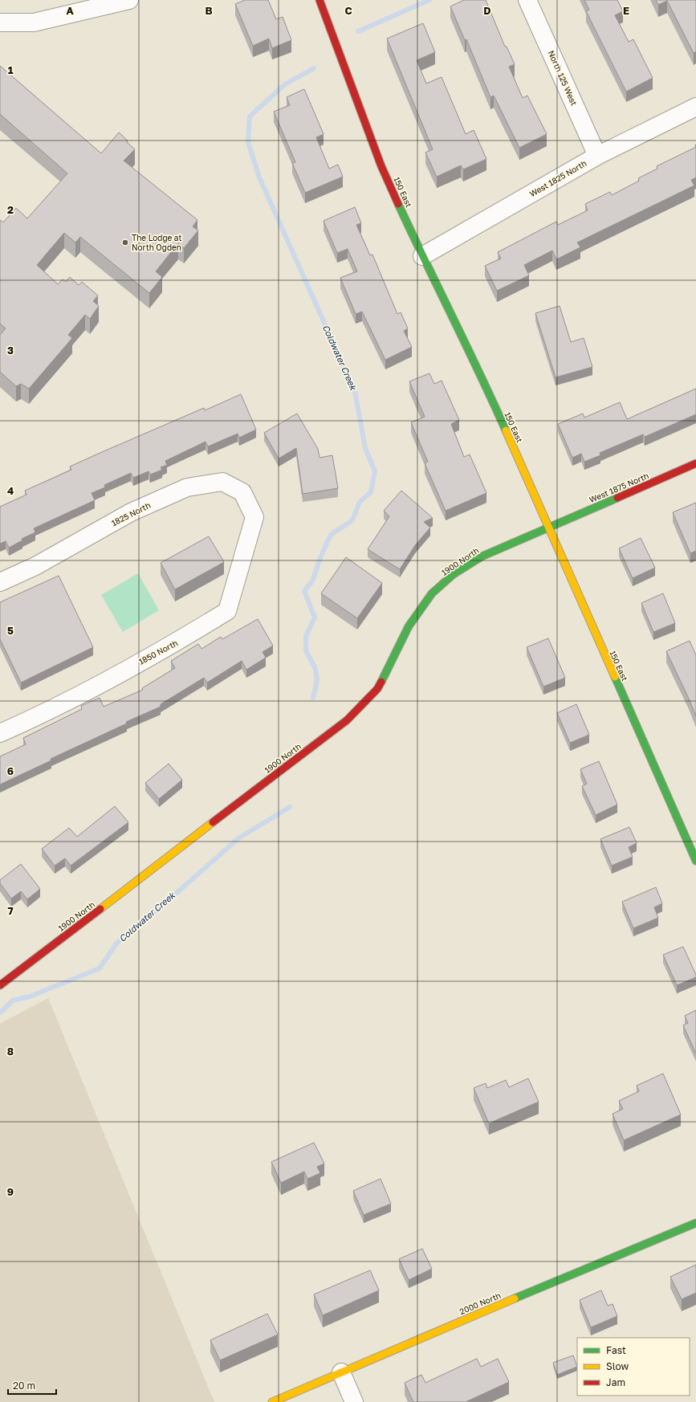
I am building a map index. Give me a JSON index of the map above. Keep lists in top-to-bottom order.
{
  "streets": {
    "street": [
      "North 125 West",
      "West 1825 North",
      "150 East",
      "West 1875 North",
      "1825 North",
      "1900 North",
      "1850 North",
      "2000 North"
    ]
  },
  "crossings": [
    ["North 125 West", "West 1825 North"],
    ["West 1825 North", "150 East"],
    ["150 East", "West 1875 North"],
    ["150 East", "1900 North"],
    ["West 1875 North", "1900 North"],
    ["1825 North", "1850 North"]
  ],
  "water": ["Coldwater Creek"],
  "places": ["The Lodge at North Ogden"],
  "legend": ["Fast", "Slow", "Jam"],
  "scale_bar": "20 m",
  "grid": {
    "columns": [
      "A",
      "B",
      "C",
      "D",
      "E"
    ],
    "rows": [
      "1",
      "2",
      "3",
      "4",
      "5",
      "6",
      "7",
      "8",
      "9"
    ]
  }
}
